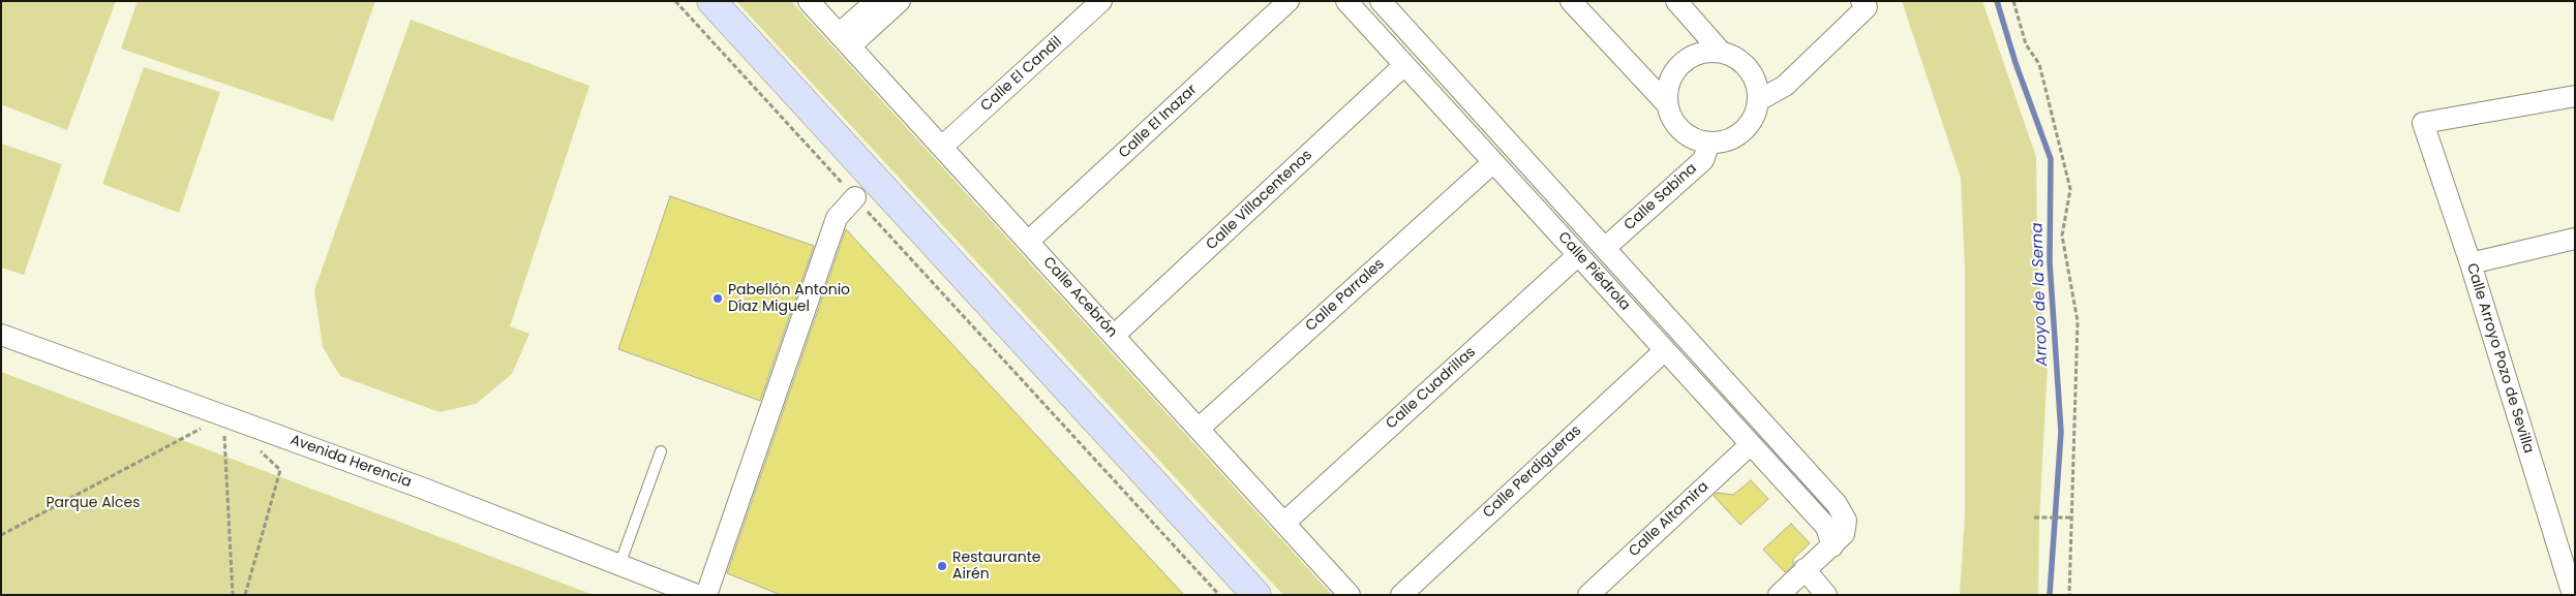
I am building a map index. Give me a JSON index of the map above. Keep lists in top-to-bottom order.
{
  "streets": {
    "street": [
      "Calle El Candil",
      "Calle El Inazar",
      "Calle Sabina",
      "Calle Villacentenos",
      "Calle Piédrola",
      "Calle Parrales",
      "Calle Acebrón",
      "Calle Arroyo Pozo de Sevilla",
      "Calle Cuadrillas",
      "Avenida Herencia",
      "Calle Perdigueras",
      "Calle Altomira"
    ]
  },
  "crossings": [
    ["Calle El Candil", "Calle Acebrón"],
    ["Calle El Inazar", "Calle Acebrón"],
    ["Calle Villacentenos", "Calle Piédrola"],
    ["Calle Villacentenos", "Calle Acebrón"],
    ["Calle Piédrola", "Calle Parrales"],
    ["Calle Piédrola", "Calle Cuadrillas"],
    ["Calle Piédrola", "Calle Perdigueras"],
    ["Calle Piédrola", "Calle Altomira"],
    ["Calle Parrales", "Calle Acebrón"],
    ["Calle Acebrón", "Calle Cuadrillas"]
  ],
  "water": ["Arroyo de la Serna"],
  "parks": ["Parque Alces"],
  "places": ["Pabellón Antonio Díaz Miguel", "Restaurante Airén"]
}
